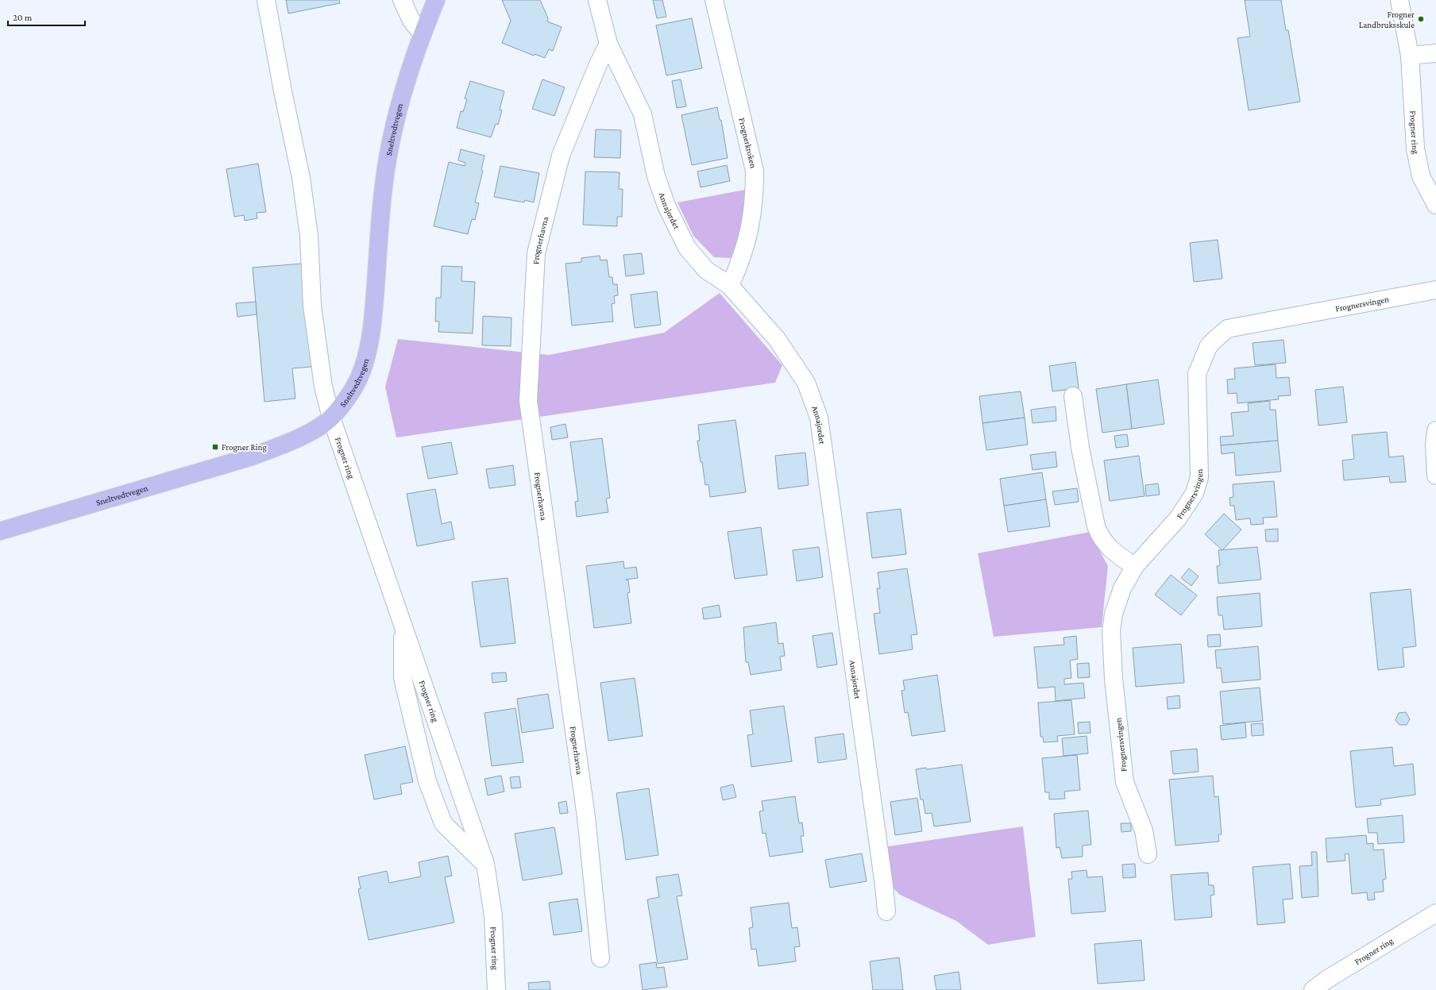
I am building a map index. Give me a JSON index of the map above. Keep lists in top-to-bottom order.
{
  "streets": {
    "main road": ["Sneltvedtvegen"],
    "street": [
      "Frogner ring",
      "Frognerkroken",
      "Annajordet",
      "Frognerhavna",
      "Frognersvingen"
    ]
  },
  "crossings": [
    ["Sneltvedtvegen", "Frogner ring"],
    ["Frognerkroken", "Annajordet"],
    ["Annajordet", "Frognerhavna"]
  ],
  "places": {
    "other": ["Frogner Landbruksskule"],
    "transit": ["Frogner Ring"]
  },
  "scale_bar": "20 m"
}
